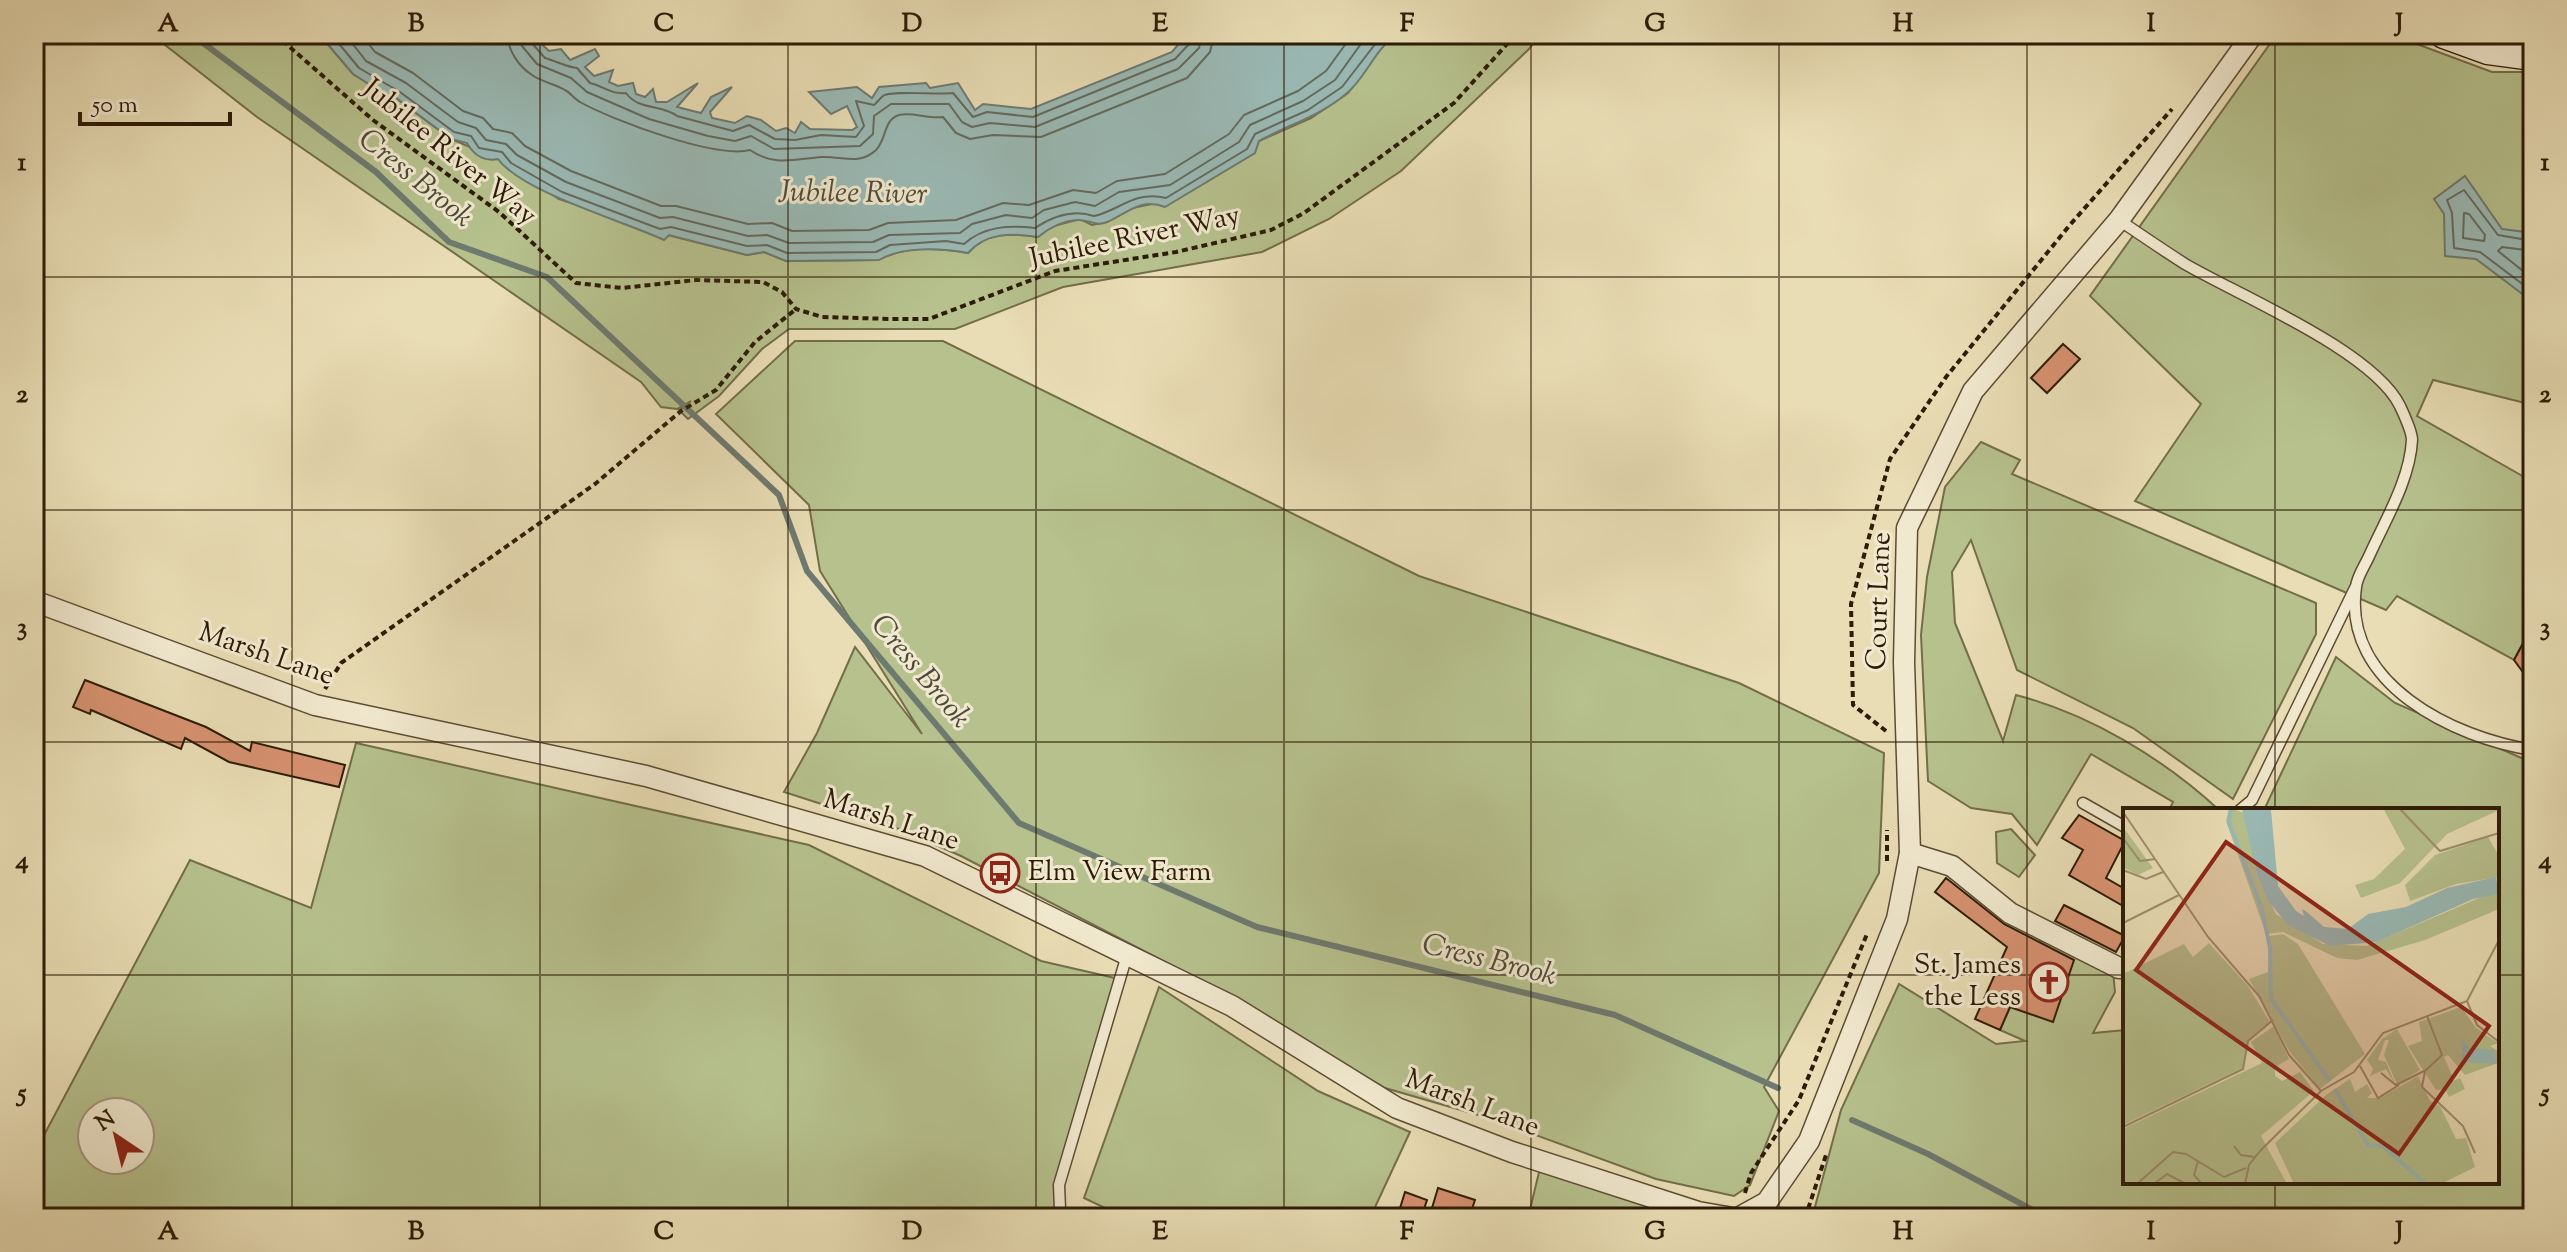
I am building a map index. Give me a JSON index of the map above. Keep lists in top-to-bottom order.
{
  "streets": {
    "street": ["Court Lane", "Marsh Lane"],
    "path": ["Jubilee River Way"]
  },
  "water": ["Cress Brook", "Jubilee River"],
  "places": {
    "bus stop": ["Elm View Farm"],
    "church": ["St. James the Less"]
  },
  "scale_bar": "50 m",
  "north": "top left",
  "grid": {
    "columns": [
      "A",
      "B",
      "C",
      "D",
      "E",
      "F",
      "G",
      "H",
      "I",
      "J"
    ],
    "rows": [
      "1",
      "2",
      "3",
      "4",
      "5"
    ]
  }
}
